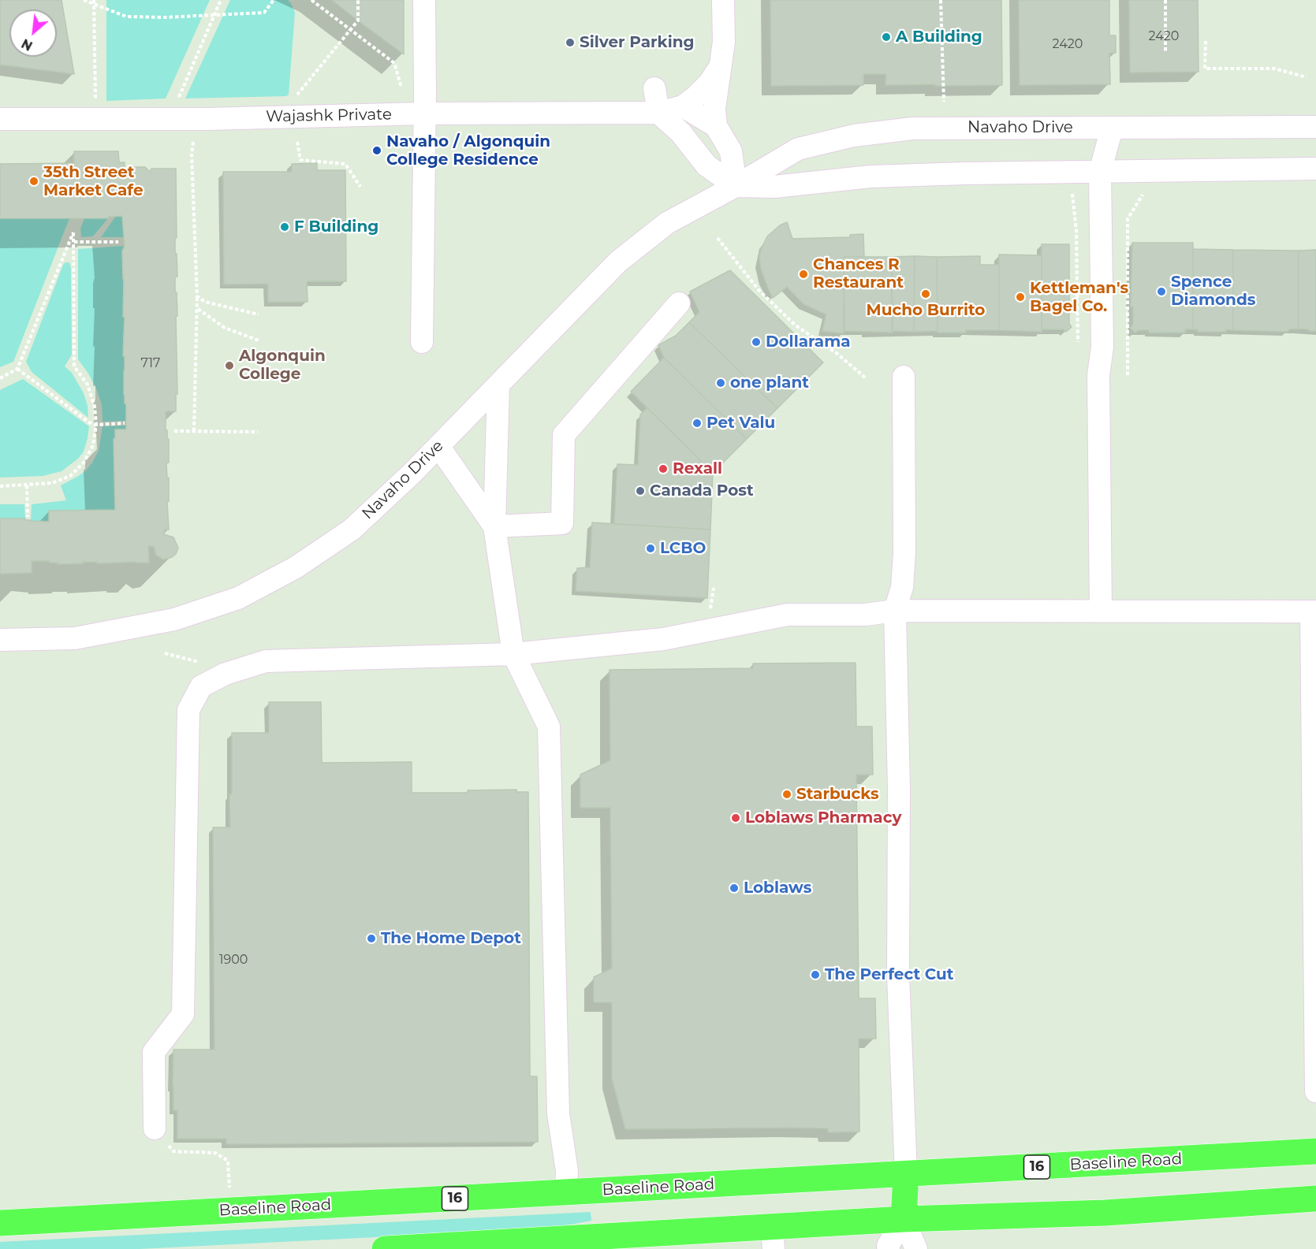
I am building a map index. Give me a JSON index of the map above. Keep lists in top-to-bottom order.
{
  "streets": {
    "main road": ["Baseline Road", "16"],
    "street": ["Wajashk Private", "Navaho Drive"]
  },
  "places": [
    "A Building",
    "Silver Parking",
    "Navaho / Algonquin College Residence",
    "35th Street Market Cafe",
    "F Building",
    "Chances R Restaurant",
    "Spence Diamonds",
    "Mucho Burrito",
    "Kettleman's Bagel Co.",
    "Dollarama",
    "Algonquin College",
    "one plant",
    "Pet Valu",
    "Rexall",
    "Canada Post",
    "LCBO",
    "Starbucks",
    "Loblaws Pharmacy",
    "Loblaws",
    "The Home Depot",
    "The Perfect Cut"
  ],
  "house_numbers": [
    "2420",
    "2420",
    "717",
    "1900"
  ],
  "north": "bottom left"
}
